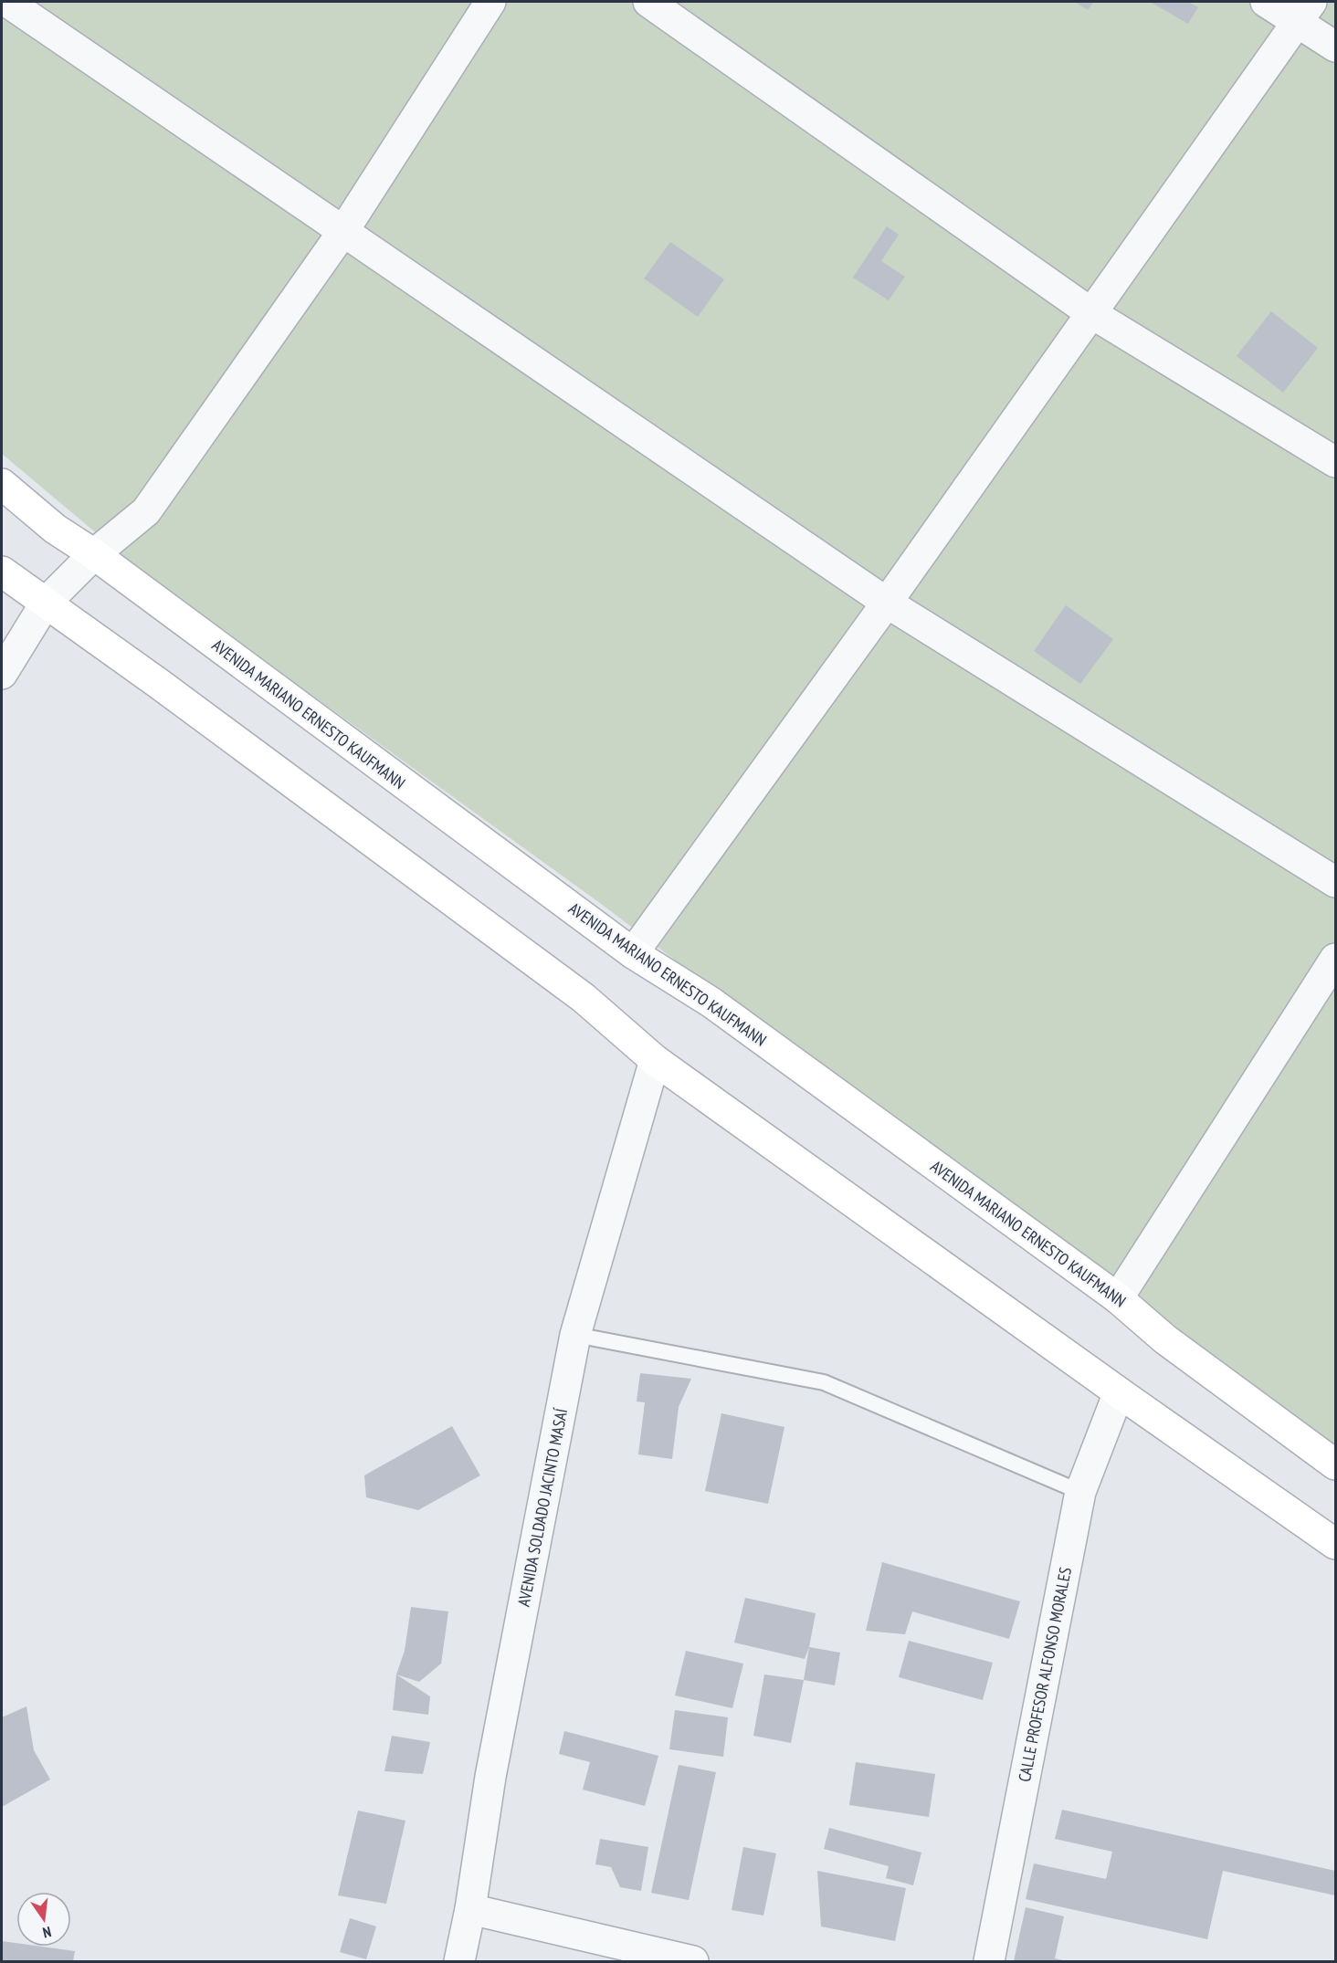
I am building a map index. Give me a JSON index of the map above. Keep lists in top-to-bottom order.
{
  "streets": {
    "main road": ["AVENIDA MARIANO ERNESTO KAUFMANN"],
    "street": ["AVENIDA SOLDADO JACINTO MASAÍ", "CALLE PROFESOR ALFONSO MORALES"]
  },
  "north": "bottom"
}
